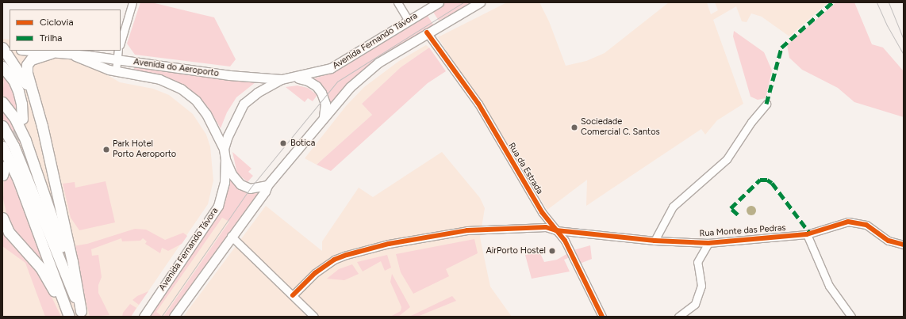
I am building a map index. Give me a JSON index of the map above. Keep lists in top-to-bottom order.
{
  "streets": {
    "main road": ["Avenida Fernando Távora", "Avenida do Aeroporto"],
    "street": ["Rua da Estrada", "Rua Monte das Pedras"]
  },
  "crossings": [
    ["Avenida Fernando Távora", "Avenida do Aeroporto"],
    ["Rua da Estrada", "Rua Monte das Pedras"]
  ],
  "places": [
    "Sociedade Comercial C. Santos",
    "Botica",
    "Park Hotel Porto Aeroporto",
    "AirPorto Hostel"
  ],
  "legend": ["Ciclovia", "Trilha"]
}
